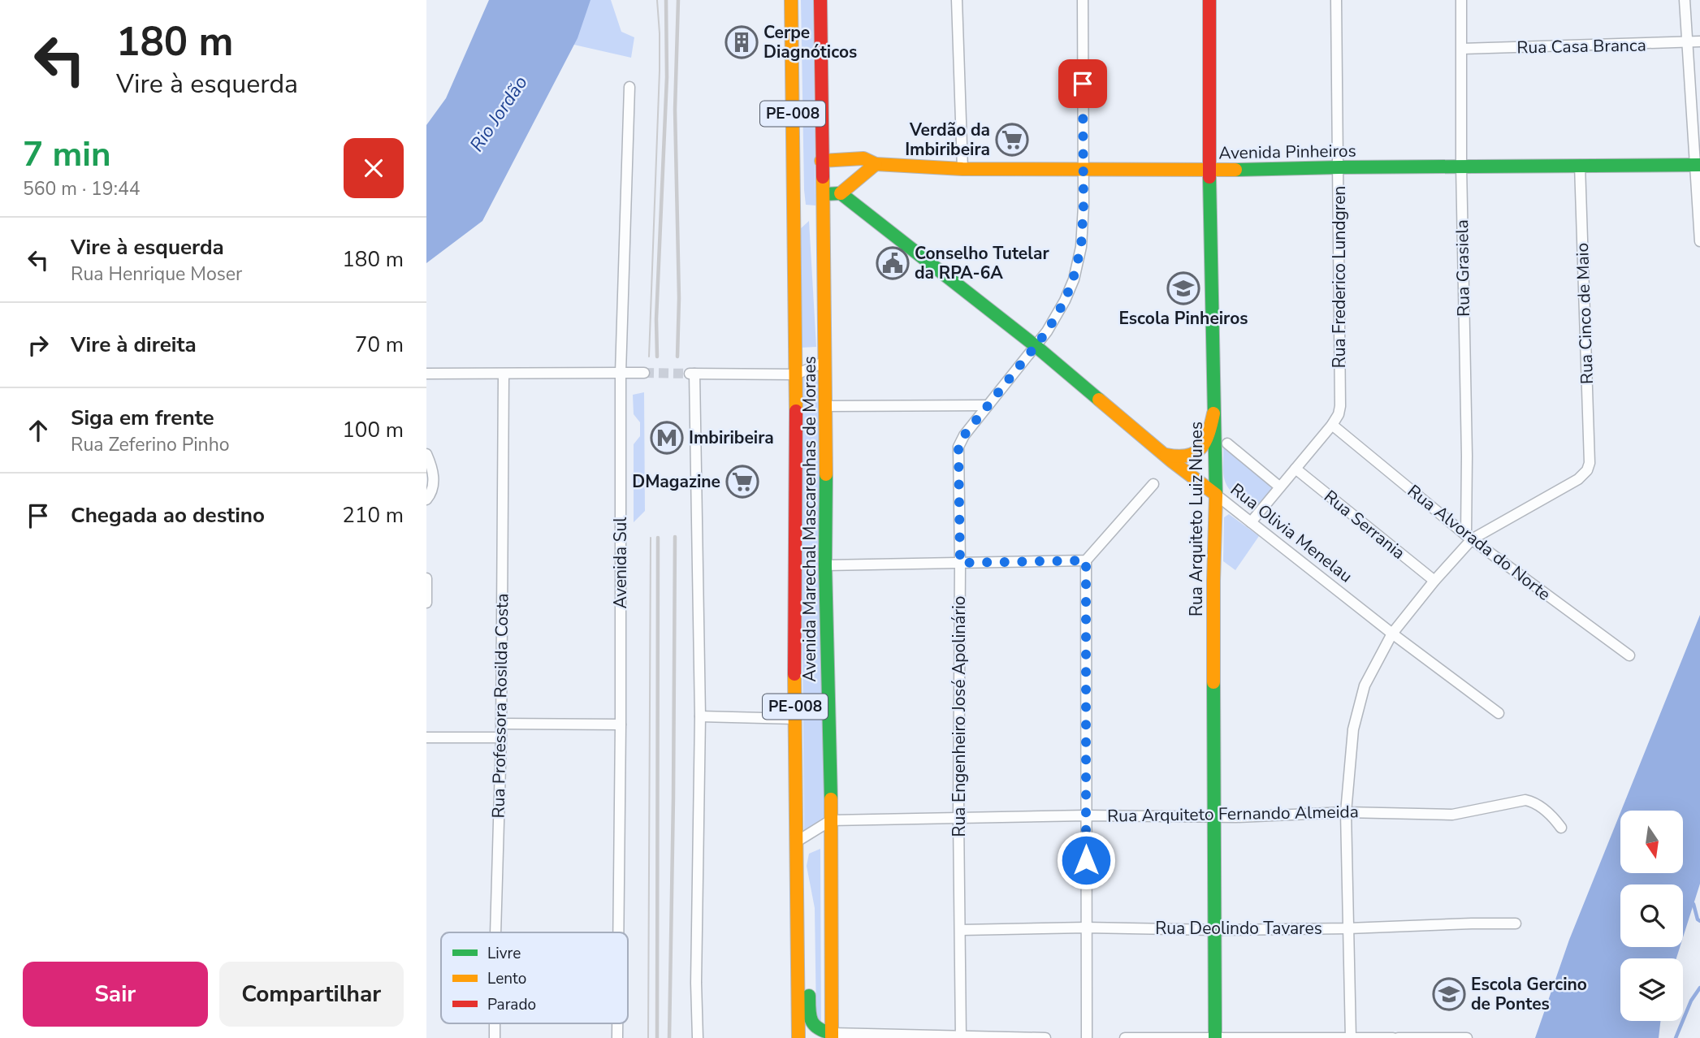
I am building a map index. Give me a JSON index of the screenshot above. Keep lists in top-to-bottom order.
{
  "streets": {
    "main road": [
      "PE-008",
      "Avenida Pinheiros",
      "Avenida Marechal Mascarenhas de Moraes",
      "Rua Arquiteto Luiz Nunes",
      "Rua Olivia Menelau"
    ],
    "street": [
      "Rua Casa Branca",
      "Rua Grasiela",
      "Rua Frederico Lundgren",
      "Rua Cinco de Maio",
      "Rua Serrania",
      "Rua Alvorada do Norte",
      "Avenida Sul",
      "Rua Professora Rosilda Costa",
      "Rua Engenheiro José Apolinário",
      "Rua Arquiteto Fernando Almeida",
      "Rua Deolindo Tavares"
    ]
  },
  "crossings": [
    ["Rua Casa Branca", "Rua Grasiela"],
    ["Avenida Pinheiros", "Rua Grasiela"],
    ["Avenida Pinheiros", "Rua Frederico Lundgren"],
    ["Avenida Pinheiros", "Rua Cinco de Maio"],
    ["Avenida Pinheiros", "Avenida Marechal Mascarenhas de Moraes"],
    ["Avenida Pinheiros", "Rua Arquiteto Luiz Nunes"],
    ["Avenida Pinheiros", "Rua Engenheiro José Apolinário"],
    ["Rua Grasiela", "Rua Cinco de Maio"],
    ["Rua Grasiela", "Rua Alvorada do Norte"],
    ["Rua Frederico Lundgren", "Rua Serrania"],
    ["Rua Frederico Lundgren", "Rua Olivia Menelau"],
    ["Rua Frederico Lundgren", "Rua Alvorada do Norte"],
    ["Rua Cinco de Maio", "Rua Alvorada do Norte"],
    ["Avenida Marechal Mascarenhas de Moraes", "Rua Arquiteto Fernando Almeida"],
    ["Rua Arquiteto Luiz Nunes", "Rua Olivia Menelau"],
    ["Rua Arquiteto Luiz Nunes", "Rua Arquiteto Fernando Almeida"],
    ["Rua Arquiteto Luiz Nunes", "Rua Deolindo Tavares"],
    ["Rua Olivia Menelau", "Rua Engenheiro José Apolinário"],
    ["Rua Engenheiro José Apolinário", "Rua Arquiteto Fernando Almeida"],
    ["Rua Engenheiro José Apolinário", "Rua Deolindo Tavares"]
  ],
  "water": ["Rio Jordão"],
  "places": {
    "building": ["Cerpe Diagnóticos"],
    "supermarket": ["Verdão da Imbiribeira", "DMagazine"],
    "public building": ["Conselho Tutelar da RPA-6A"],
    "school or university": ["Escola Pinheiros", "Escola Gercino de Pontes"],
    "metro station": ["Imbiribeira"]
  },
  "legend": ["Livre", "Lento", "Parado"],
  "north": "bottom",
  "page": {
    "turn": ["180 m", "Vire à esquerda"],
    "heading": ["7 min", "560 m · 19:44"],
    "list": [
      {
        "name": "Vire à esquerda",
        "note": "Rua Henrique Moser",
        "value": "180 m"
      },
      {
        "name": "Vire à direita",
        "value": "70 m"
      },
      {
        "name": "Siga em frente",
        "note": "Rua Zeferino Pinho",
        "value": "100 m"
      },
      {
        "name": "Chegada ao destino",
        "value": "210 m"
      }
    ],
    "buttons": ["Sair", "Compartilhar"]
  }
}
